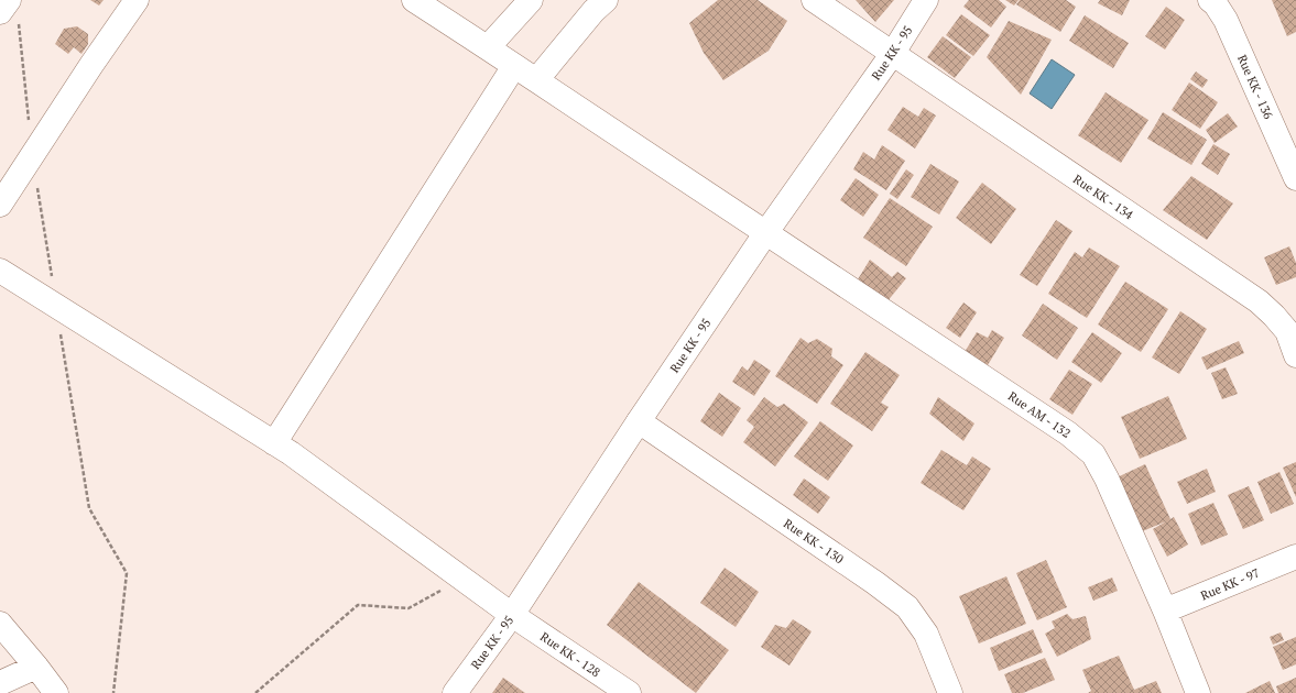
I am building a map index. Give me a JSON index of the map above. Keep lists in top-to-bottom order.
{
  "streets": {
    "street": [
      "Rue KK - 95",
      "Rue KK - 136",
      "Rue KK - 134",
      "Rue AM - 132",
      "Rue KK - 130",
      "Rue KK - 97",
      "Rue KK - 128"
    ]
  },
  "crossings": [
    ["Rue KK - 95", "Rue KK - 134"],
    ["Rue KK - 95", "Rue AM - 132"],
    ["Rue KK - 95", "Rue KK - 130"],
    ["Rue KK - 95", "Rue KK - 128"],
    ["Rue AM - 132", "Rue KK - 97"]
  ]
}
